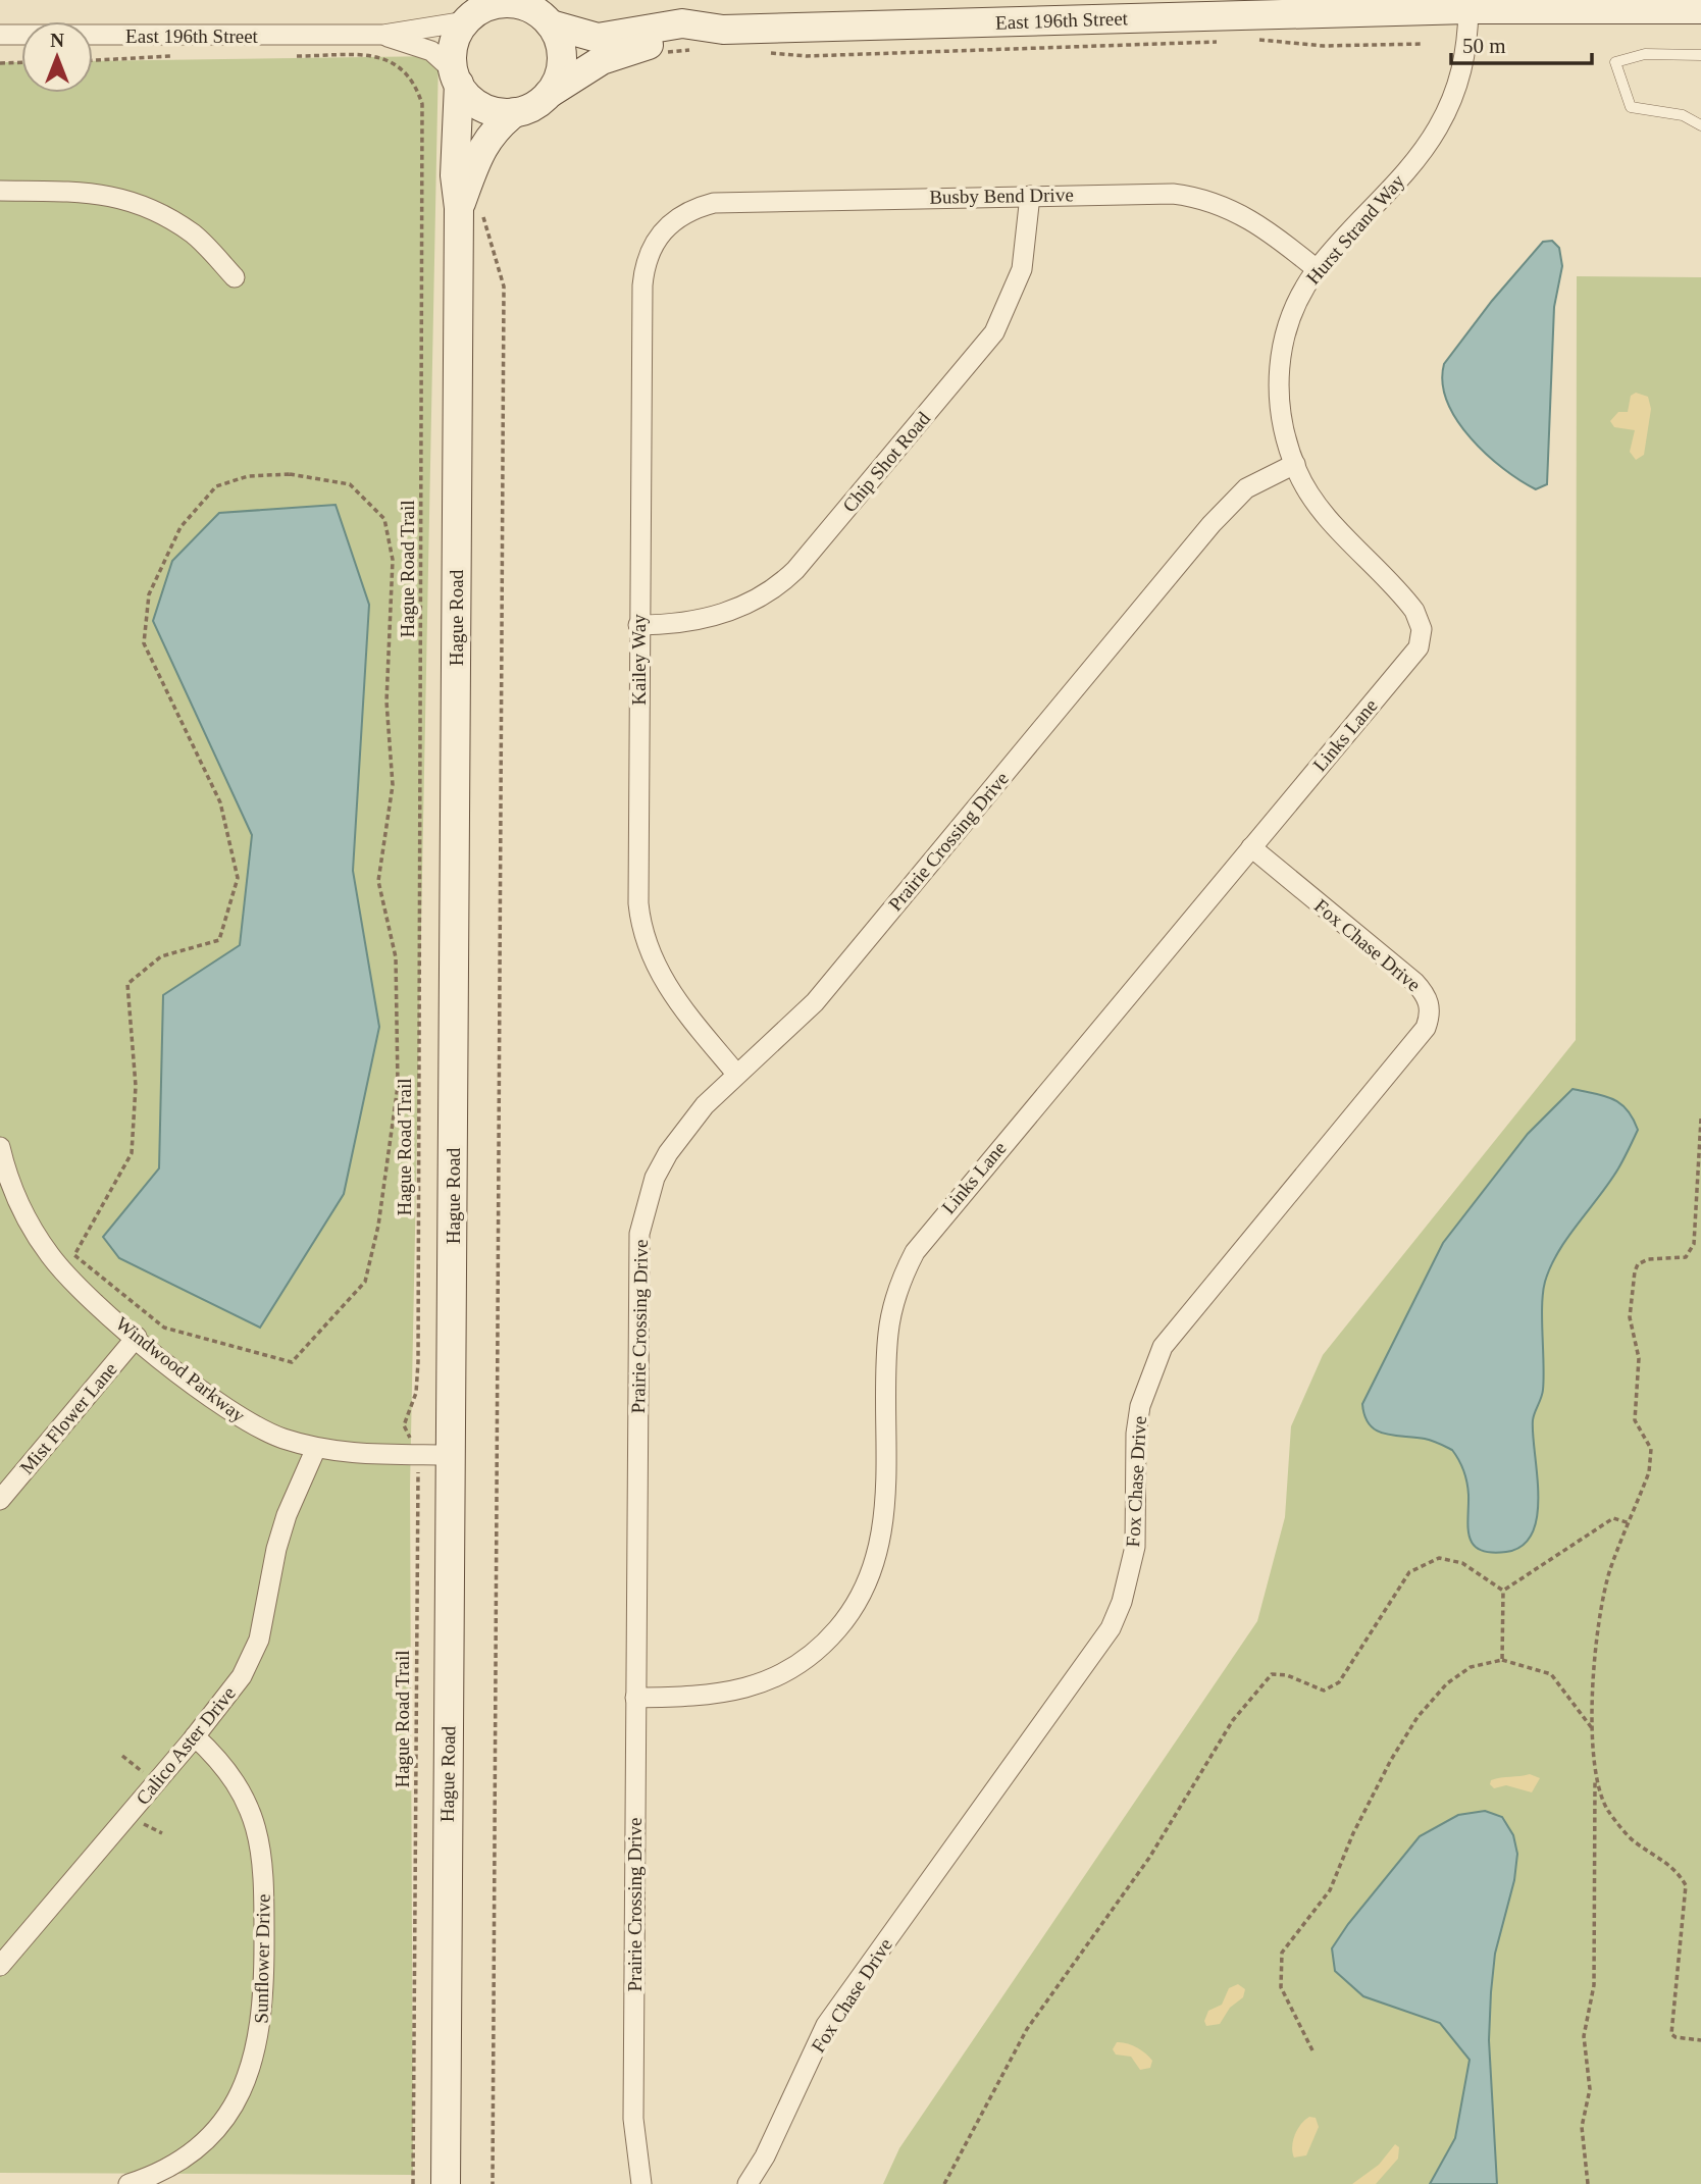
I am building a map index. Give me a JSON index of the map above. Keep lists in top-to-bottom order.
{
  "streets": {
    "main road": ["East 196th Street", "Hague Road"],
    "street": [
      "Busby Bend Drive",
      "Hurst Strand Way",
      "Chip Shot Road",
      "Kailey Way",
      "Links Lane",
      "Prairie Crossing Drive",
      "Fox Chase Drive",
      "Windwood Parkway",
      "Mist Flower Lane",
      "Calico Aster Drive",
      "Sunflower Drive"
    ],
    "path": ["Hague Road Trail"]
  },
  "crossings": [
    ["East 196th Street", "Hurst Strand Way"],
    ["East 196th Street", "Hague Road"],
    ["Busby Bend Drive", "Hurst Strand Way"],
    ["Busby Bend Drive", "Chip Shot Road"],
    ["Busby Bend Drive", "Kailey Way"],
    ["Hurst Strand Way", "Links Lane"],
    ["Hurst Strand Way", "Prairie Crossing Drive"],
    ["Chip Shot Road", "Kailey Way"],
    ["Hague Road Trail", "Windwood Parkway"],
    ["Hague Road", "Windwood Parkway"],
    ["Kailey Way", "Prairie Crossing Drive"],
    ["Links Lane", "Prairie Crossing Drive"],
    ["Links Lane", "Fox Chase Drive"],
    ["Windwood Parkway", "Mist Flower Lane"],
    ["Windwood Parkway", "Calico Aster Drive"],
    ["Calico Aster Drive", "Sunflower Drive"]
  ],
  "scale_bar": "50 m",
  "north": "top"
}
